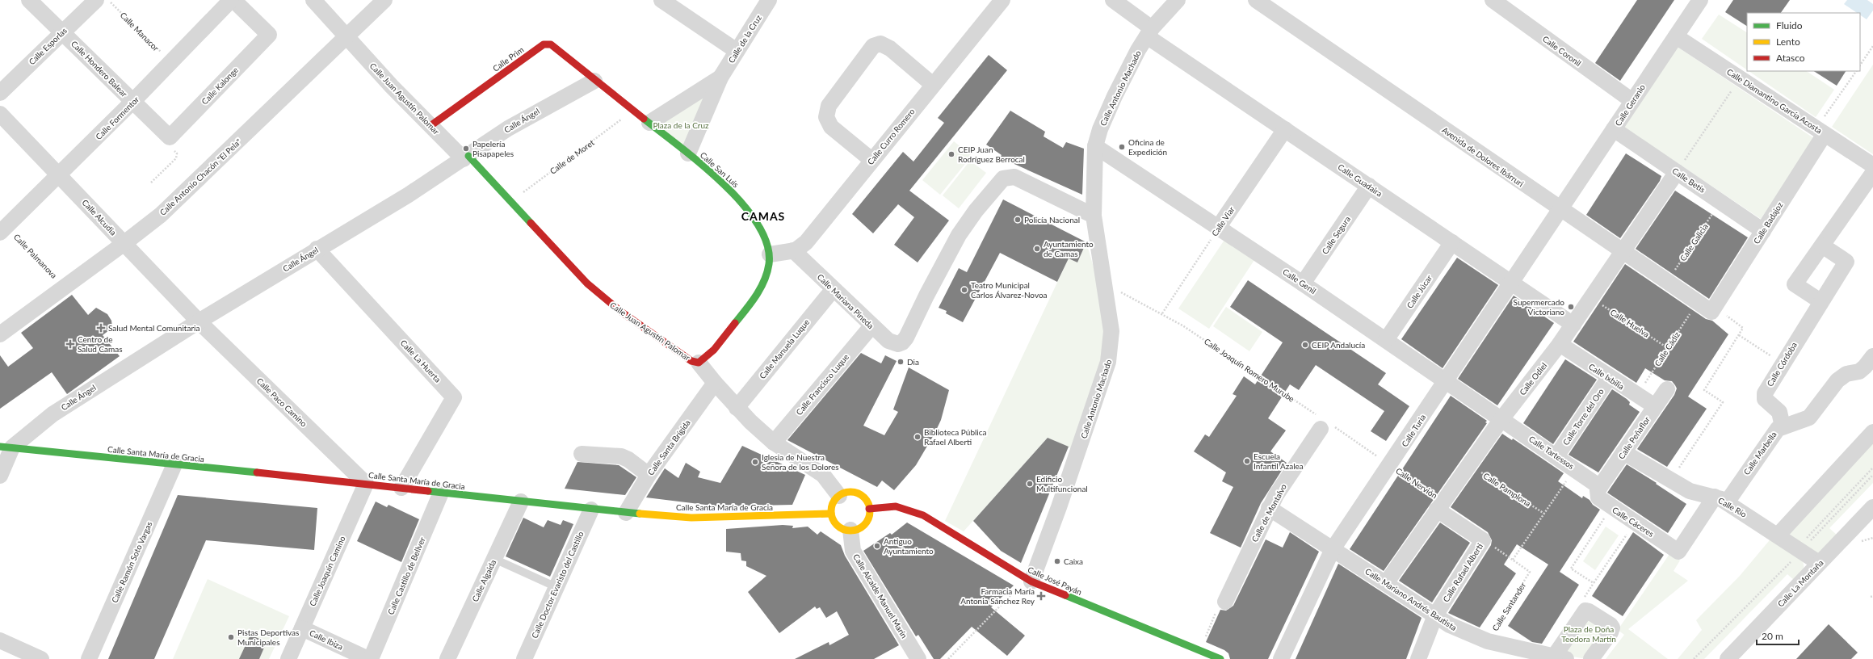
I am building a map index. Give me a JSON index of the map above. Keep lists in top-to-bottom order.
{
  "streets": {
    "street": [
      "Calle de la Cruz",
      "Calle Esporlas",
      "Calle Coronil",
      "Calle Prim",
      "Calle Hondero Balear",
      "Calle Kalonge",
      "Calle Antonio Machado",
      "Calle Juan Agustín Palomar",
      "Calle Diamantino García Acosta",
      "Calle Geranio",
      "Calle Formentor",
      "Calle Ángel",
      "Calle Curro Romero",
      "Avenida de Dolores Ibárruri",
      "Calle San Luis",
      "Calle Antonio Chacón \"El Pela\"",
      "Calle Guadaira",
      "Calle Betis",
      "Calle Alcudia",
      "Calle Viar",
      "Calle Badajoz",
      "Calle Segura",
      "Calle Genil",
      "Calle Júcar",
      "Calle Mariana Pineda",
      "Calle Manuela Luque",
      "Calle La Huerta",
      "Calle Córdoba",
      "Calle Ixbilia",
      "Calle Odiel",
      "Calle Francisco Luque",
      "Calle Paco Camino",
      "Calle Torre del Oro",
      "Calle Turia",
      "Calle Peñaflor",
      "Calle Santa Brígida",
      "Calle Tartessos",
      "Calle Marbella",
      "Calle Santa María de Gracia",
      "Calle Río",
      "Calle de Montalvo",
      "Calle Cáceres",
      "Calle Ramón Soto Vargas",
      "Calle Joaquín Camino",
      "Calle Rafael Alberti",
      "Calle Castillo de Bellver",
      "Calle Algaida",
      "Calle José Payán",
      "Calle La Montaña",
      "Calle Doctor Evaristo del Castillo",
      "Calle Alcalde Manuel Marín",
      "Calle Mariano Andrés Bautista",
      "Calle Ibiza"
    ],
    "path": [
      "Calle Manacor",
      "Calle de Moret",
      "Calle Galicia",
      "Calle Palmanova",
      "Calle Huelva",
      "Calle Cádiz",
      "Calle Joaquín Romero Murube",
      "Calle Nervión",
      "Calle Pamplona",
      "Calle Santander"
    ]
  },
  "crossings": [
    ["Calle Manacor", "Calle Formentor"],
    ["Calle de la Cruz", "Calle San Luis"],
    ["Calle Esporlas", "Calle Hondero Balear"],
    ["Calle Coronil", "Calle Geranio"],
    ["Calle Prim", "Calle Juan Agustín Palomar"],
    ["Calle Prim", "Calle Ángel"],
    ["Calle Prim", "Calle San Luis"],
    ["Calle Hondero Balear", "Calle Kalonge"],
    ["Calle Hondero Balear", "Calle Formentor"],
    ["Calle Kalonge", "Calle Formentor"],
    ["Calle Antonio Machado", "Calle Guadaira"],
    ["Calle Antonio Machado", "Calle Genil"],
    ["Calle Antonio Machado", "Calle Mariana Pineda"],
    ["Calle Antonio Machado", "Calle Joaquín Romero Murube"],
    ["Calle Antonio Machado", "Calle José Payán"],
    ["Calle Juan Agustín Palomar", "Calle Ángel"],
    ["Calle Juan Agustín Palomar", "Calle de Moret"],
    ["Calle Juan Agustín Palomar", "Calle San Luis"],
    ["Calle Juan Agustín Palomar", "Calle Antonio Chacón \"El Pela\""],
    ["Calle Juan Agustín Palomar", "Calle Manuela Luque"],
    ["Calle Juan Agustín Palomar", "Calle Francisco Luque"],
    ["Calle Juan Agustín Palomar", "Calle Santa Brígida"],
    ["Calle Juan Agustín Palomar", "Calle Santa María de Gracia"],
    ["Calle Juan Agustín Palomar", "Calle José Payán"],
    ["Calle Juan Agustín Palomar", "Calle Alcalde Manuel Marín"],
    ["Calle Diamantino García Acosta", "Calle Geranio"],
    ["Calle Diamantino García Acosta", "Calle Badajoz"],
    ["Calle Geranio", "Avenida de Dolores Ibárruri"],
    ["Calle Geranio", "Calle Betis"],
    ["Calle Geranio", "Calle Turia"],
    ["Calle Formentor", "Calle Alcudia"],
    ["Calle Formentor", "Calle Palmanova"],
    ["Calle Ángel", "Calle San Luis"],
    ["Calle Ángel", "Calle Alcudia"],
    ["Calle Ángel", "Calle La Huerta"],
    ["Calle Ángel", "Calle Paco Camino"],
    ["Calle Ángel", "Calle Santa María de Gracia"],
    ["Calle Curro Romero", "Calle San Luis"],
    ["Calle Curro Romero", "Calle Mariana Pineda"],
    ["Calle de Moret", "Calle San Luis"],
    ["Avenida de Dolores Ibárruri", "Calle Badajoz"],
    ["Avenida de Dolores Ibárruri", "Calle Galicia"],
    ["Avenida de Dolores Ibárruri", "Calle Cádiz"],
    ["Avenida de Dolores Ibárruri", "Calle Odiel"],
    ["Avenida de Dolores Ibárruri", "Calle Turia"],
    ["Calle Antonio Chacón \"El Pela\"", "Calle Alcudia"],
    ["Calle Antonio Chacón \"El Pela\"", "Calle Palmanova"],
    ["Calle Guadaira", "Calle Viar"],
    ["Calle Guadaira", "Calle Segura"],
    ["Calle Guadaira", "Calle Júcar"],
    ["Calle Guadaira", "Calle Odiel"],
    ["Calle Guadaira", "Calle Turia"],
    ["Calle Betis", "Calle Badajoz"],
    ["Calle Betis", "Calle Galicia"],
    ["Calle Betis", "Calle Odiel"],
    ["Calle Alcudia", "Calle Paco Camino"],
    ["Calle Viar", "Calle Genil"],
    ["Calle Viar", "Calle Joaquín Romero Murube"],
    ["Calle Segura", "Calle Genil"],
    ["Calle Genil", "Calle Júcar"],
    ["Calle Genil", "Calle Odiel"],
    ["Calle Genil", "Calle Turia"],
    ["Calle Genil", "Calle Tartessos"],
    ["Calle Mariana Pineda", "Calle Manuela Luque"],
    ["Calle Mariana Pineda", "Calle Francisco Luque"],
    ["Calle Huelva", "Calle Cádiz"],
    ["Calle Huelva", "Calle Odiel"],
    ["Calle Cádiz", "Calle Ixbilia"],
    ["Calle La Huerta", "Calle Santa María de Gracia"],
    ["Calle Córdoba", "Calle Marbella"],
    ["Calle Joaquín Romero Murube", "Calle Turia"],
    ["Calle Joaquín Romero Murube", "Calle Nervión"],
    ["Calle Joaquín Romero Murube", "Calle de Montalvo"],
    ["Calle Ixbilia", "Calle Odiel"],
    ["Calle Ixbilia", "Calle Torre del Oro"],
    ["Calle Ixbilia", "Calle Peñaflor"],
    ["Calle Odiel", "Calle Tartessos"],
    ["Calle Odiel", "Calle Nervión"],
    ["Calle Odiel", "Calle Pamplona"],
    ["Calle Odiel", "Calle Mariano Andrés Bautista"],
    ["Calle Paco Camino", "Calle Santa María de Gracia"],
    ["Calle Paco Camino", "Calle Joaquín Camino"],
    ["Calle Torre del Oro", "Calle Tartessos"],
    ["Calle Turia", "Calle Nervión"],
    ["Calle Turia", "Calle Mariano Andrés Bautista"],
    ["Calle Peñaflor", "Calle Tartessos"],
    ["Calle Peñaflor", "Calle Río"],
    ["Calle Peñaflor", "Calle Cáceres"],
    ["Calle Santa Brígida", "Calle Santa María de Gracia"],
    ["Calle Tartessos", "Calle Cáceres"],
    ["Calle Marbella", "Calle Río"],
    ["Calle Marbella", "Calle Cáceres"],
    ["Calle Santa María de Gracia", "Calle Ramón Soto Vargas"],
    ["Calle Santa María de Gracia", "Calle Joaquín Camino"],
    ["Calle Santa María de Gracia", "Calle Castillo de Bellver"],
    ["Calle Santa María de Gracia", "Calle Algaida"],
    ["Calle Santa María de Gracia", "Calle José Payán"],
    ["Calle Santa María de Gracia", "Calle Doctor Evaristo del Castillo"],
    ["Calle Santa María de Gracia", "Calle Alcalde Manuel Marín"],
    ["Calle Río", "Calle La Montaña"],
    ["Calle de Montalvo", "Calle Mariano Andrés Bautista"],
    ["Calle Joaquín Camino", "Calle Ibiza"],
    ["Calle Rafael Alberti", "Calle Mariano Andrés Bautista"],
    ["Calle José Payán", "Calle Alcalde Manuel Marín"],
    ["Calle Mariano Andrés Bautista", "Calle Santander"]
  ],
  "districts": ["CAMAS"],
  "parks": ["Plaza de la Cruz", "Plaza de Doña Teodora Martín"],
  "places": {
    "other": [
      "Oficina de Expedición",
      "Papelería Pisapapeles",
      "CEIP Juan Rodríguez Berrocal",
      "Policía Nacional",
      "Ayuntamiento de Camas",
      "Teatro Municipal Carlos Álvarez-Novoa",
      "Supermercado Victoriano",
      "CEIP Andalucía",
      "Dia",
      "Biblioteca Pública Rafael Alberti",
      "Escuela Infantil Azalea",
      "Iglesia de Nuestra Señora de los Dolores",
      "Edificio Multifuncional",
      "Antiguo Ayuntamiento",
      "Caixa",
      "Pistas Deportivas Municipales"
    ],
    "health": ["Salud Mental Comunitaria", "Centro de Salud Camas", "Farmacia María Antonia Sánchez Rey"]
  },
  "legend": ["Fluido", "Lento", "Atasco"],
  "scale_bar": "20 m"
}
